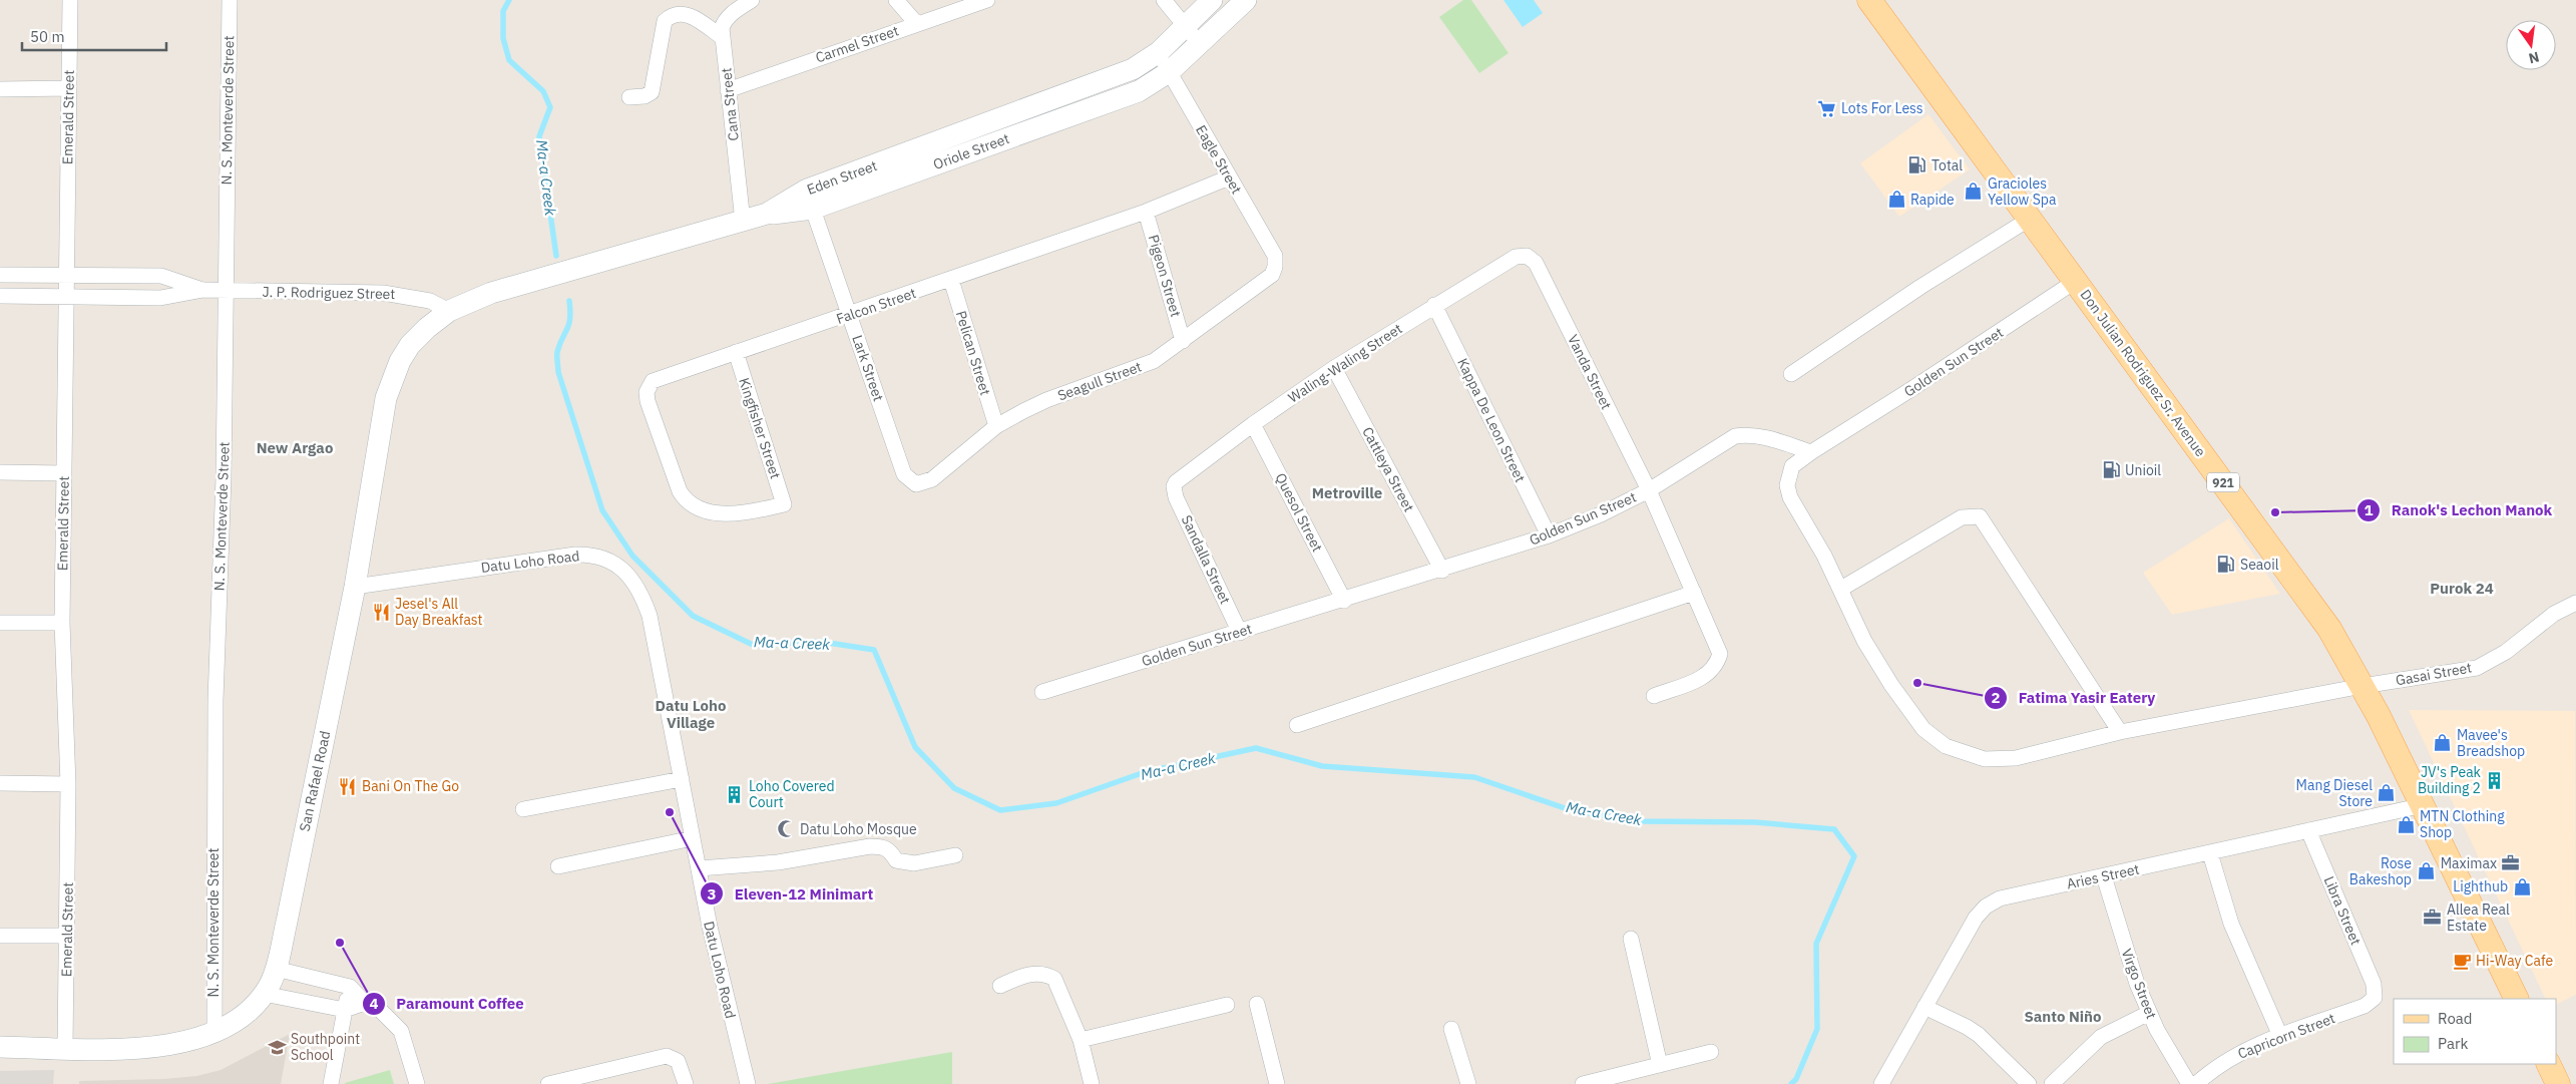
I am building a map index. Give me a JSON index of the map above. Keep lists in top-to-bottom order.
{
  "streets": {
    "main road": [
      "Oriole Street",
      "Eden Street",
      "Don Julian Rodriguez Sr. Avenue",
      "921",
      "San Rafael Road"
    ],
    "street": [
      "Carmel Street",
      "Cana Street",
      "N. S. Monteverde Street",
      "Emerald Street",
      "Eagle Street",
      "Pigeon Street",
      "J. P. Rodriguez Street",
      "Falcon Street",
      "Pelican Street",
      "Golden Sun Street",
      "Waling-Waling Street",
      "Lark Street",
      "Vanda Street",
      "Seagull Street",
      "Kappa De Leon Street",
      "Kingfisher Street",
      "Cattleya Street",
      "Quesol Street",
      "Sandalla Street",
      "Datu Loho Road",
      "Gasai Street",
      "Aries Street",
      "Libra Street",
      "Virgo Street",
      "Capricorn Street"
    ]
  },
  "crossings": [
    ["Carmel Street", "Cana Street"],
    ["Cana Street", "Eden Street"],
    ["N. S. Monteverde Street", "J. P. Rodriguez Street"],
    ["N. S. Monteverde Street", "San Rafael Road"],
    ["Emerald Street", "J. P. Rodriguez Street"],
    ["Emerald Street", "San Rafael Road"],
    ["Oriole Street", "Eagle Street"],
    ["Oriole Street", "Eden Street"],
    ["Oriole Street", "Lark Street"],
    ["Eagle Street", "Eden Street"],
    ["Eagle Street", "Falcon Street"],
    ["Eagle Street", "Seagull Street"],
    ["Eden Street", "J. P. Rodriguez Street"],
    ["Eden Street", "Lark Street"],
    ["Eden Street", "San Rafael Road"],
    ["Pigeon Street", "Falcon Street"],
    ["Pigeon Street", "Seagull Street"],
    ["J. P. Rodriguez Street", "San Rafael Road"],
    ["Falcon Street", "Pelican Street"],
    ["Falcon Street", "Lark Street"],
    ["Falcon Street", "Kingfisher Street"],
    ["Pelican Street", "Seagull Street"],
    ["Golden Sun Street", "Vanda Street"],
    ["Golden Sun Street", "Don Julian Rodriguez Sr. Avenue"],
    ["Golden Sun Street", "Kappa De Leon Street"],
    ["Golden Sun Street", "Cattleya Street"],
    ["Golden Sun Street", "Quesol Street"],
    ["Golden Sun Street", "Sandalla Street"],
    ["Golden Sun Street", "Gasai Street"],
    ["Waling-Waling Street", "Vanda Street"],
    ["Waling-Waling Street", "Kappa De Leon Street"],
    ["Waling-Waling Street", "Cattleya Street"],
    ["Waling-Waling Street", "Quesol Street"],
    ["Waling-Waling Street", "Sandalla Street"],
    ["Lark Street", "Seagull Street"],
    ["Don Julian Rodriguez Sr. Avenue", "Gasai Street"],
    ["Don Julian Rodriguez Sr. Avenue", "Aries Street"],
    ["Datu Loho Road", "San Rafael Road"],
    ["Aries Street", "Libra Street"],
    ["Aries Street", "Virgo Street"],
    ["Libra Street", "Capricorn Street"]
  ],
  "districts": [
    "New Argao",
    "Metroville",
    "Purok 24",
    "Datu Loho Village",
    "Santo Niño"
  ],
  "water": ["Ma-a Creek"],
  "places": {
    "supermarket": ["Lots For Less"],
    "fuel station": ["Total", "Unioil", "Seaoil"],
    "shop": [
      "Gracioles Yellow Spa",
      "Rapide",
      "Mavee's Breadshop",
      "Mang Diesel Store",
      "MTN Clothing Shop",
      "Rose Bakeshop",
      "Lighthub"
    ],
    "other": [
      "Ranok's Lechon Manok",
      "Fatima Yasir Eatery",
      "Eleven-12 Minimart",
      "Paramount Coffee"
    ],
    "restaurant": ["Jesel's All Day Breakfast", "Bani On The Go"],
    "building": ["JV's Peak Building 2", "Loho Covered Court"],
    "mosque": ["Datu Loho Mosque"],
    "office": ["Maximax", "Allea Real Estate"],
    "cafe": ["Hi-Way Cafe"],
    "school or university": ["Southpoint School"]
  },
  "legend": ["Road", "Park"],
  "scale_bar": "50 m",
  "north": "bottom"
}
